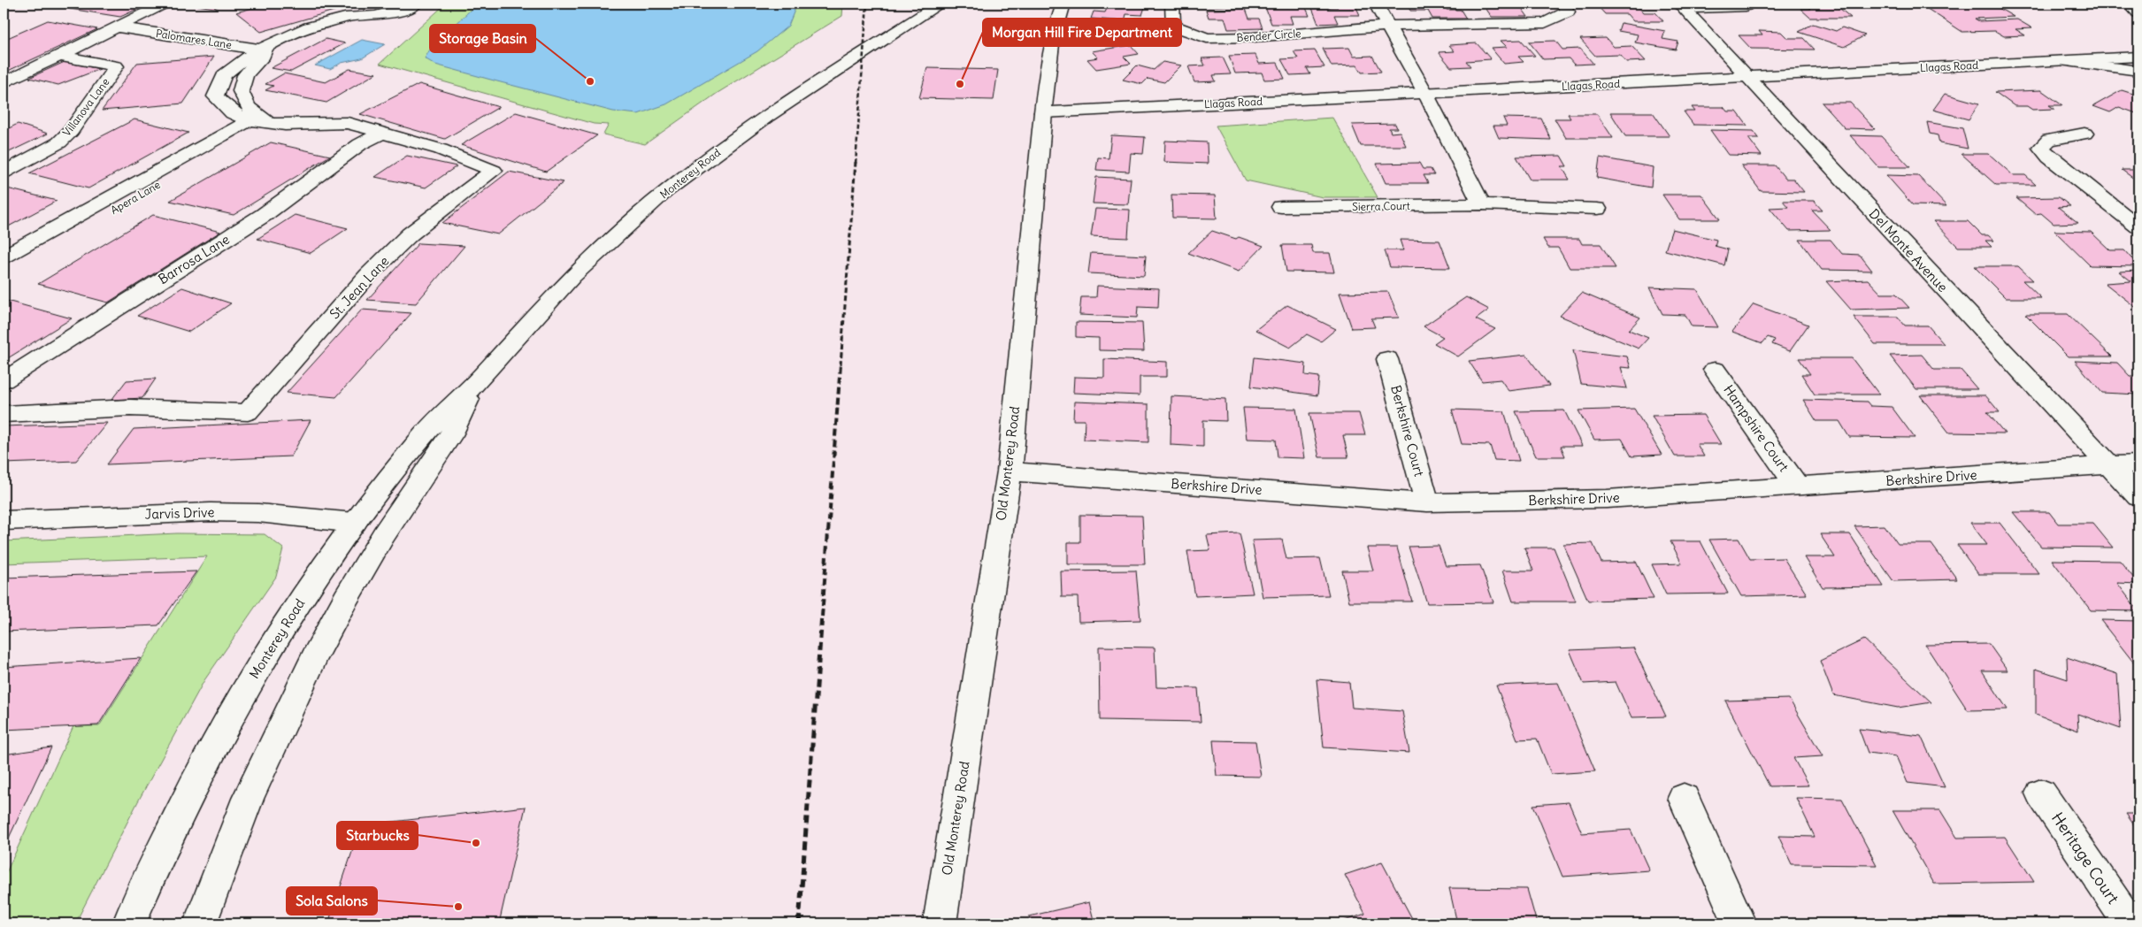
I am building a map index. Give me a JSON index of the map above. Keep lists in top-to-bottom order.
{
  "streets": {
    "street": [
      "Bender Circle",
      "Palomares Lane",
      "Llagas Road",
      "Villanova Lane",
      "Monterey Road",
      "Apera Lane",
      "Sierra Court",
      "Del Monte Avenue",
      "Barrosa Lane",
      "St. Jean Lane",
      "Hampshire Court",
      "Berkshire Court",
      "Old Monterey Road",
      "Berkshire Drive",
      "Jarvis Drive",
      "Heritage Court"
    ]
  },
  "crossings": [
    ["Palomares Lane", "Villanova Lane"],
    ["Llagas Road", "Del Monte Avenue"],
    ["Llagas Road", "Old Monterey Road"],
    ["Monterey Road", "Jarvis Drive"],
    ["Apera Lane", "St. Jean Lane"],
    ["Del Monte Avenue", "Berkshire Drive"],
    ["Barrosa Lane", "St. Jean Lane"],
    ["Hampshire Court", "Berkshire Drive"],
    ["Berkshire Court", "Berkshire Drive"],
    ["Old Monterey Road", "Berkshire Drive"]
  ],
  "places": [
    "Storage Basin",
    "Morgan Hill Fire Department",
    "Starbucks",
    "Sola Salons"
  ]
}
